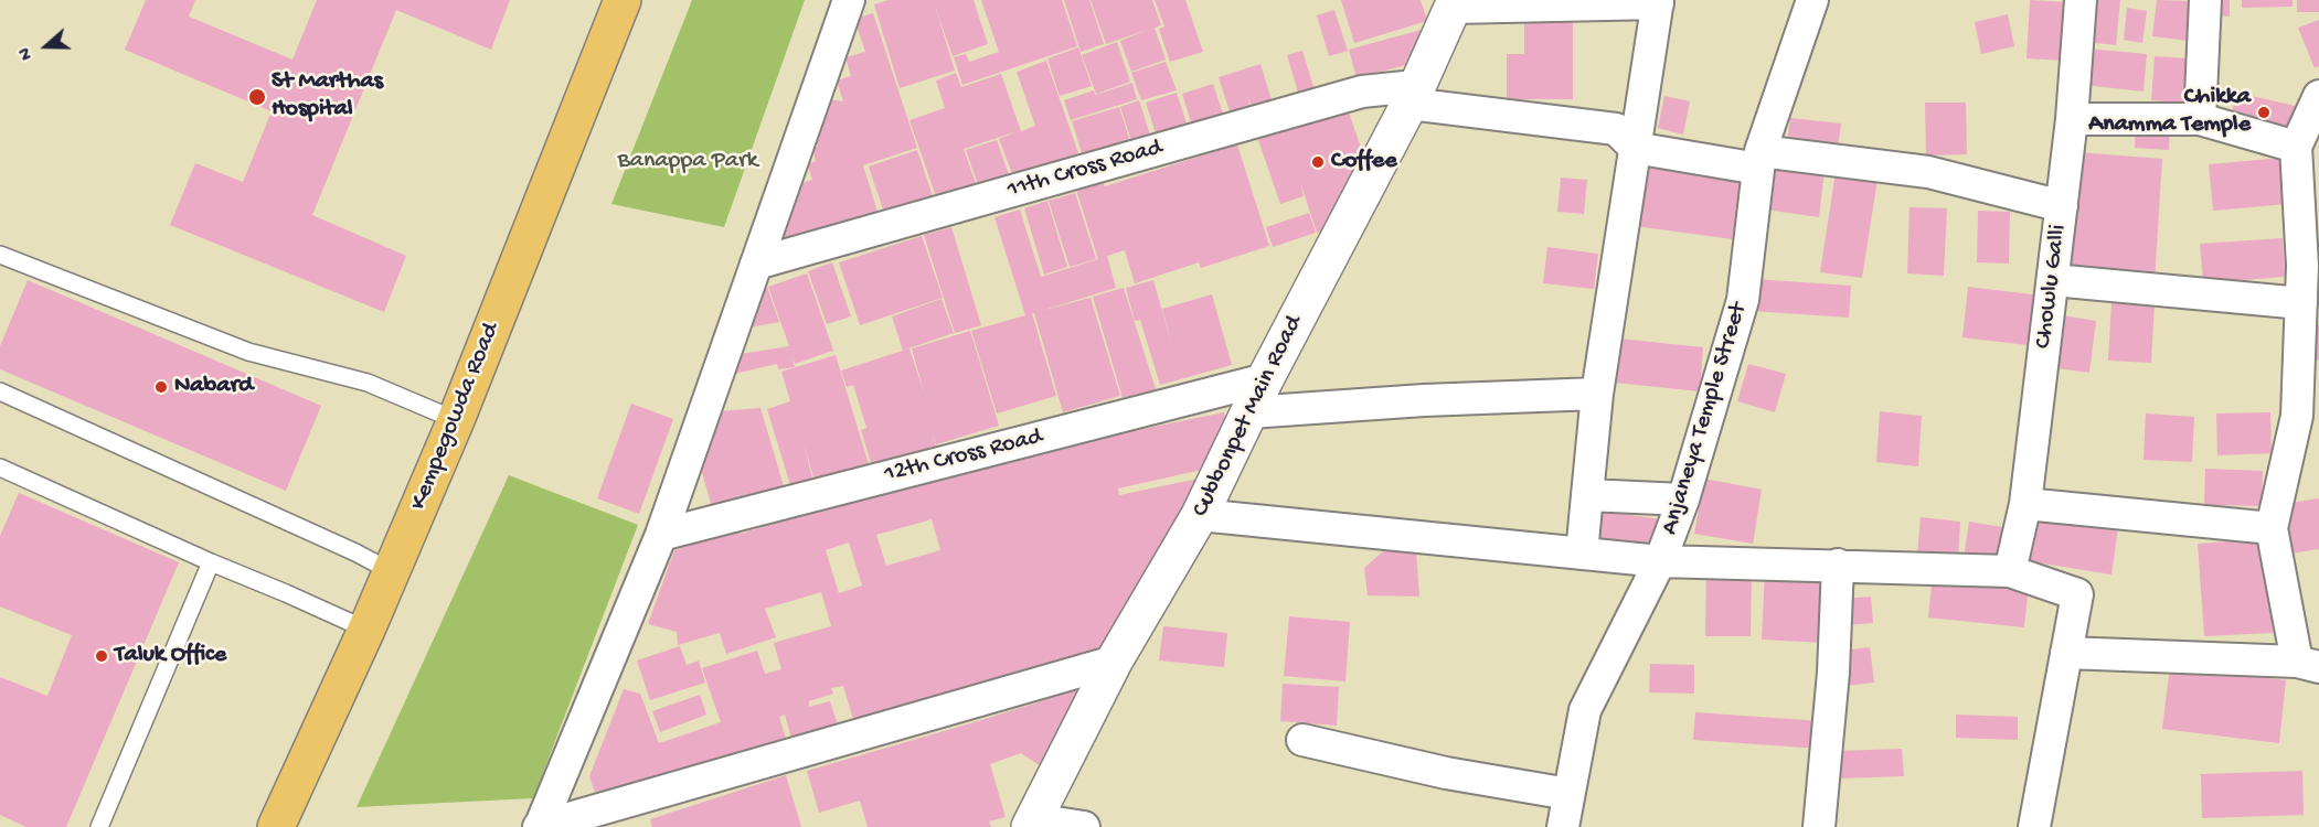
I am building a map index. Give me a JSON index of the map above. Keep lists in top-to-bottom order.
{
  "streets": {
    "main road": ["Kempegowda Road"],
    "street": [
      "11th Cross Road",
      "Chowlu Galli",
      "Cubbonpet Main Road",
      "Anjaneya Temple Street",
      "12th Cross Road"
    ]
  },
  "crossings": [
    ["11th Cross Road", "Cubbonpet Main Road"],
    ["Cubbonpet Main Road", "12th Cross Road"]
  ],
  "parks": ["Banappa Park"],
  "places": [
    "St Marthas Hospital",
    "Chikka Anamma Temple",
    "Coffee",
    "Nabard",
    "Taluk Office"
  ],
  "north": "left"
}
